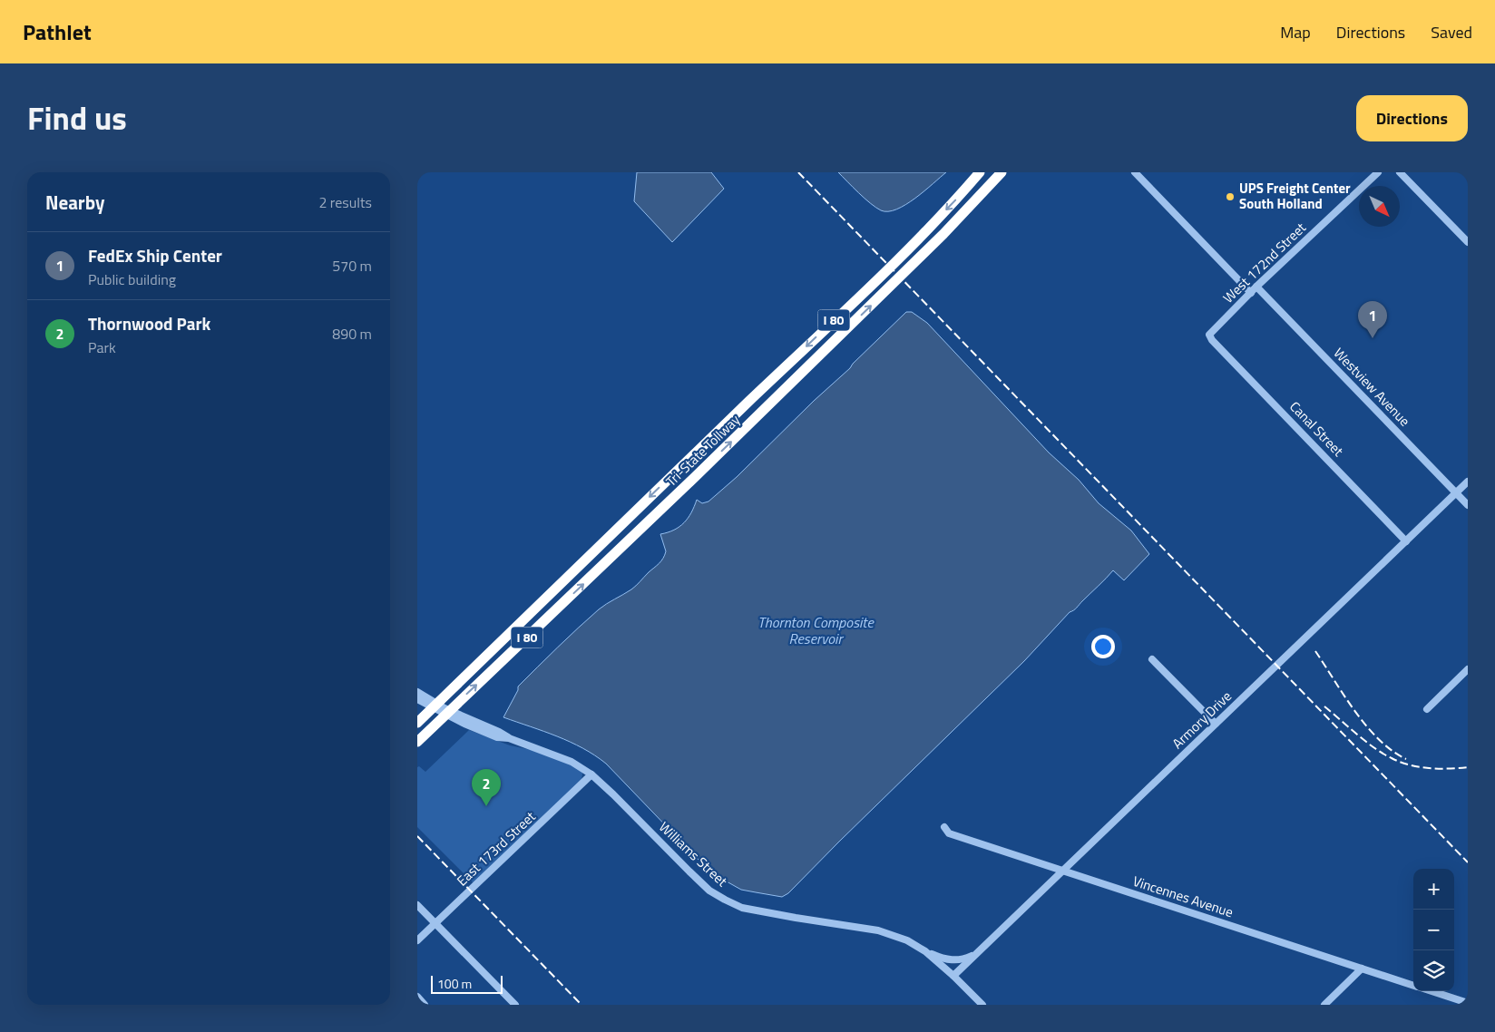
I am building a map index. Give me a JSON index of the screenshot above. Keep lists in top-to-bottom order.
{
  "streets": {
    "highway": ["I 80", "Tri-State Tollway"],
    "street": [
      "West 172nd Street",
      "Westview Avenue",
      "Canal Street",
      "Armory Drive",
      "East 173rd Street",
      "Williams Street",
      "Vincennes Avenue"
    ]
  },
  "crossings": [
    ["West 172nd Street", "Westview Avenue"],
    ["West 172nd Street", "Canal Street"],
    ["Westview Avenue", "Armory Drive"],
    ["Canal Street", "Armory Drive"],
    ["Armory Drive", "Williams Street"],
    ["Armory Drive", "Vincennes Avenue"],
    ["East 173rd Street", "Williams Street"]
  ],
  "water": ["Thornton Composite Reservoir"],
  "places": ["UPS Freight Center South Holland"],
  "scale_bar": "100 m",
  "north": "bottom right",
  "page": {
    "header": "Pathlet",
    "nav": ["Map", "Directions", "Saved"],
    "title": "Find us",
    "buttons": "Directions",
    "heading": ["Nearby", "2 results"],
    "list": [
      {
        "mark": "1",
        "name": "FedEx Ship Center",
        "note": "Public building",
        "value": "570 m"
      },
      {
        "mark": "2",
        "name": "Thornwood Park",
        "note": "Park",
        "value": "890 m"
      }
    ],
    "pins": ["1", "2"],
    "map_buttons": ["+", "−"],
    "scale": "100 m"
  }
}
